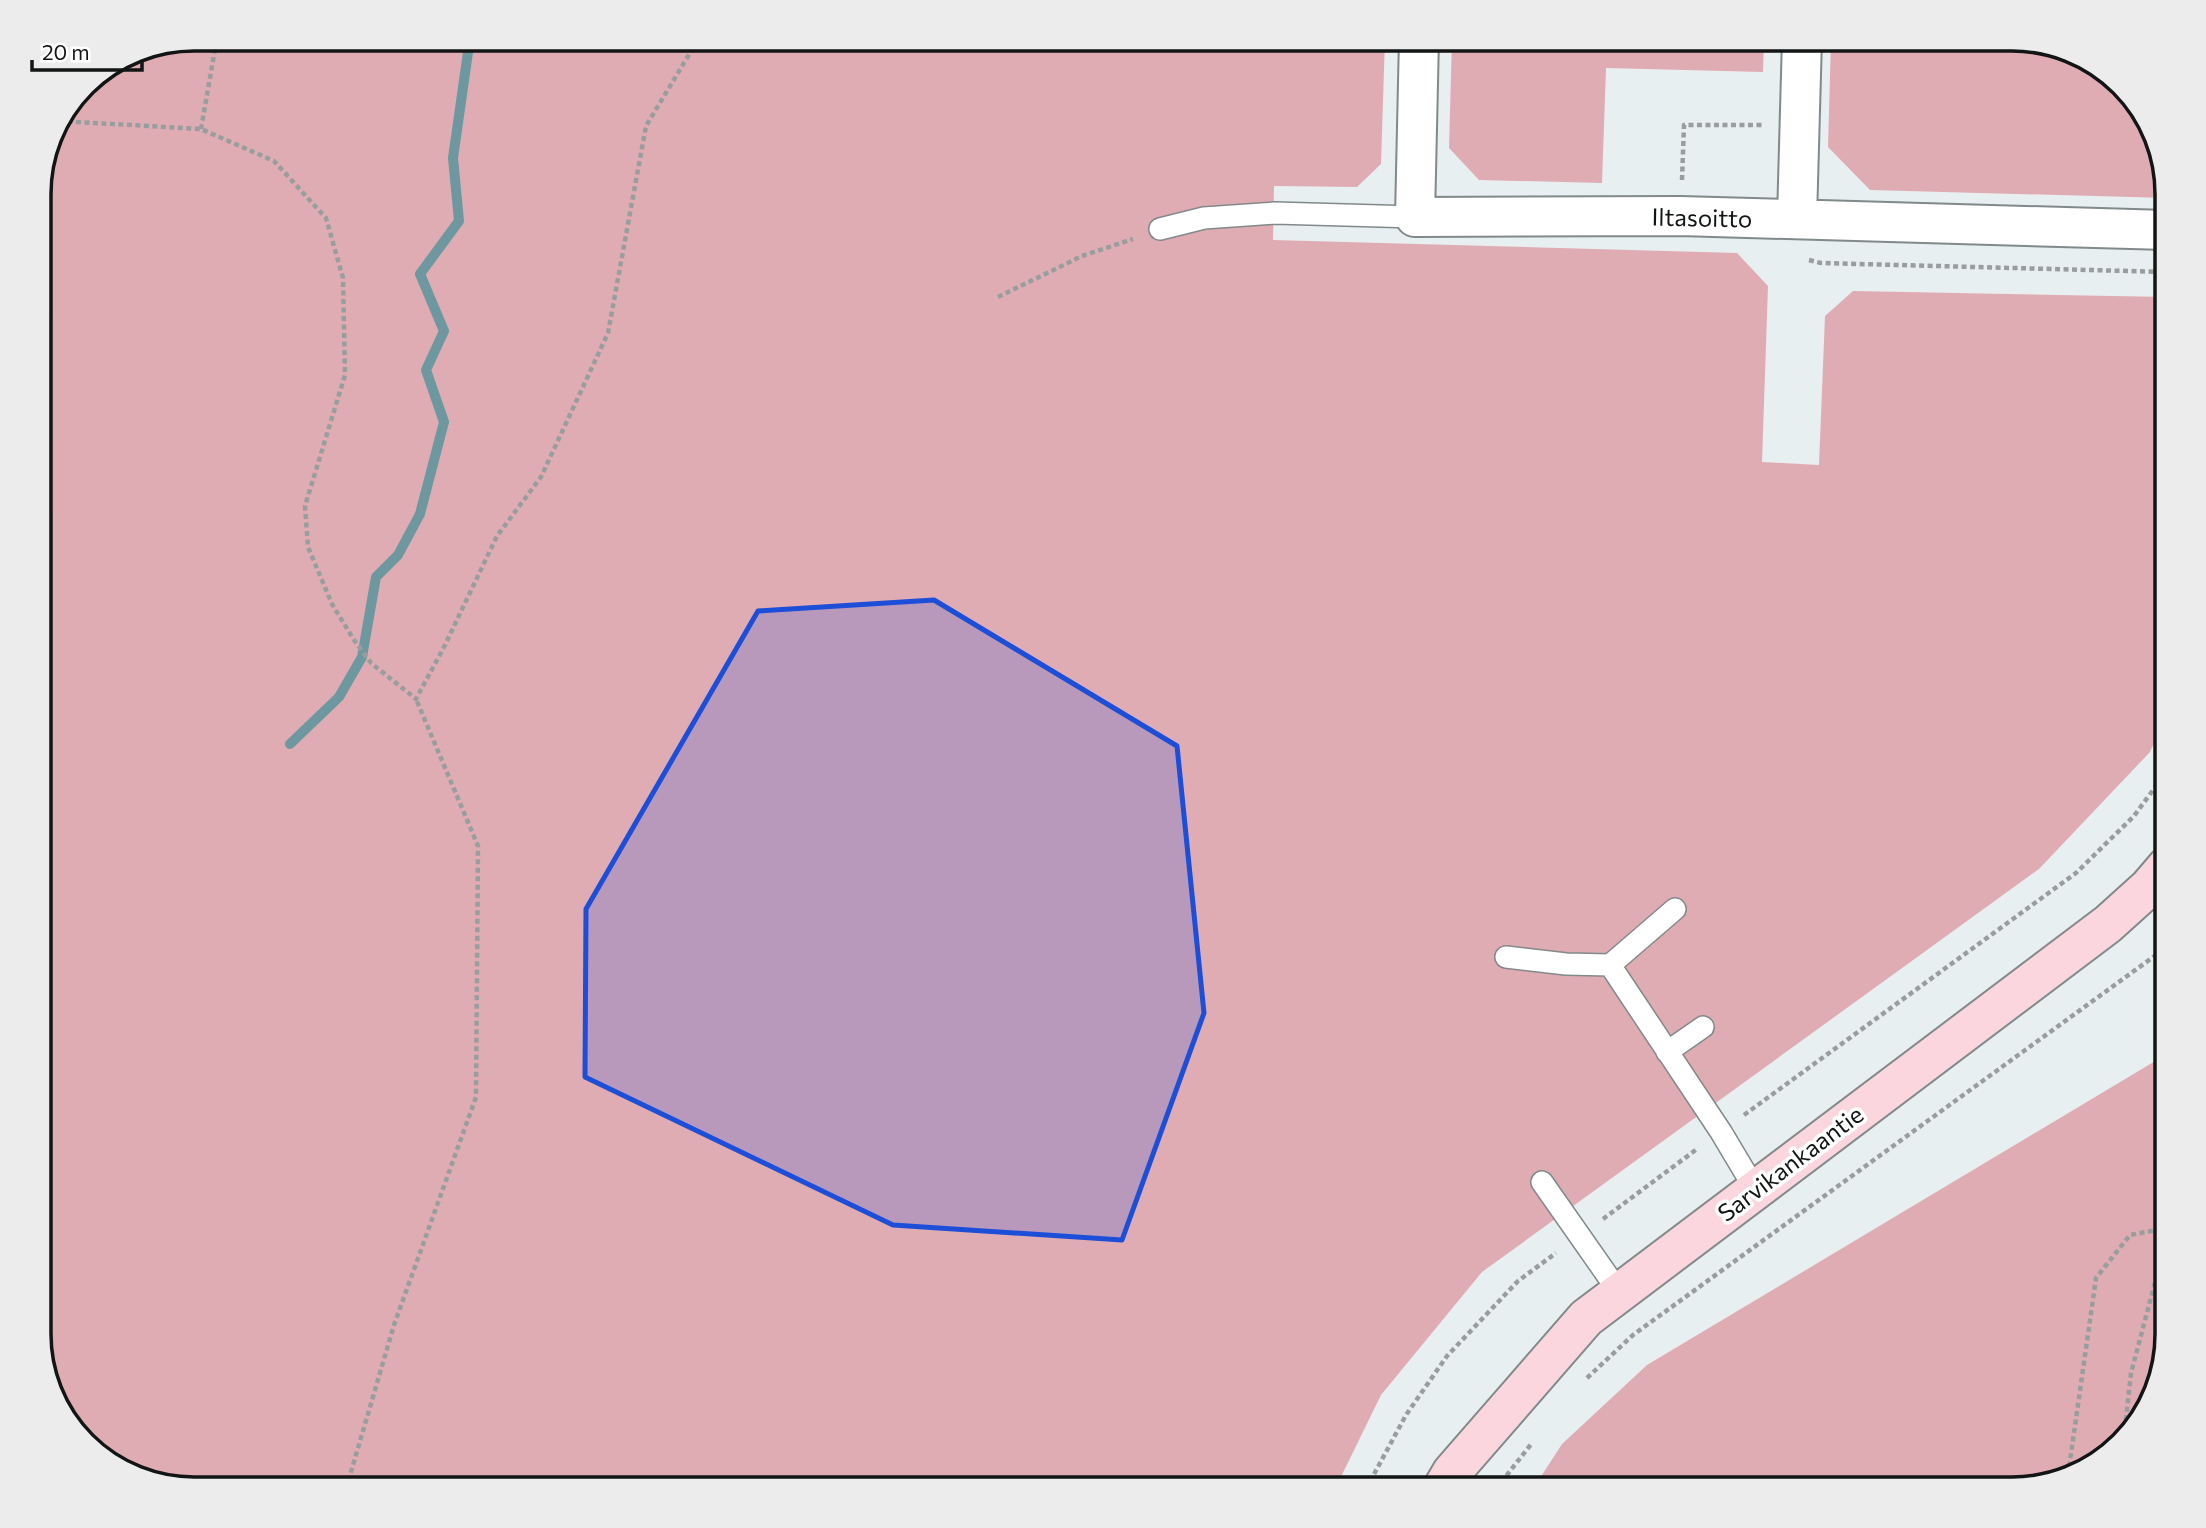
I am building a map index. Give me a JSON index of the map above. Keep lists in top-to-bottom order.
{
  "streets": {
    "street": ["Iltasoitto", "Sarvikankaantie"]
  },
  "scale_bar": "20 m"
}
